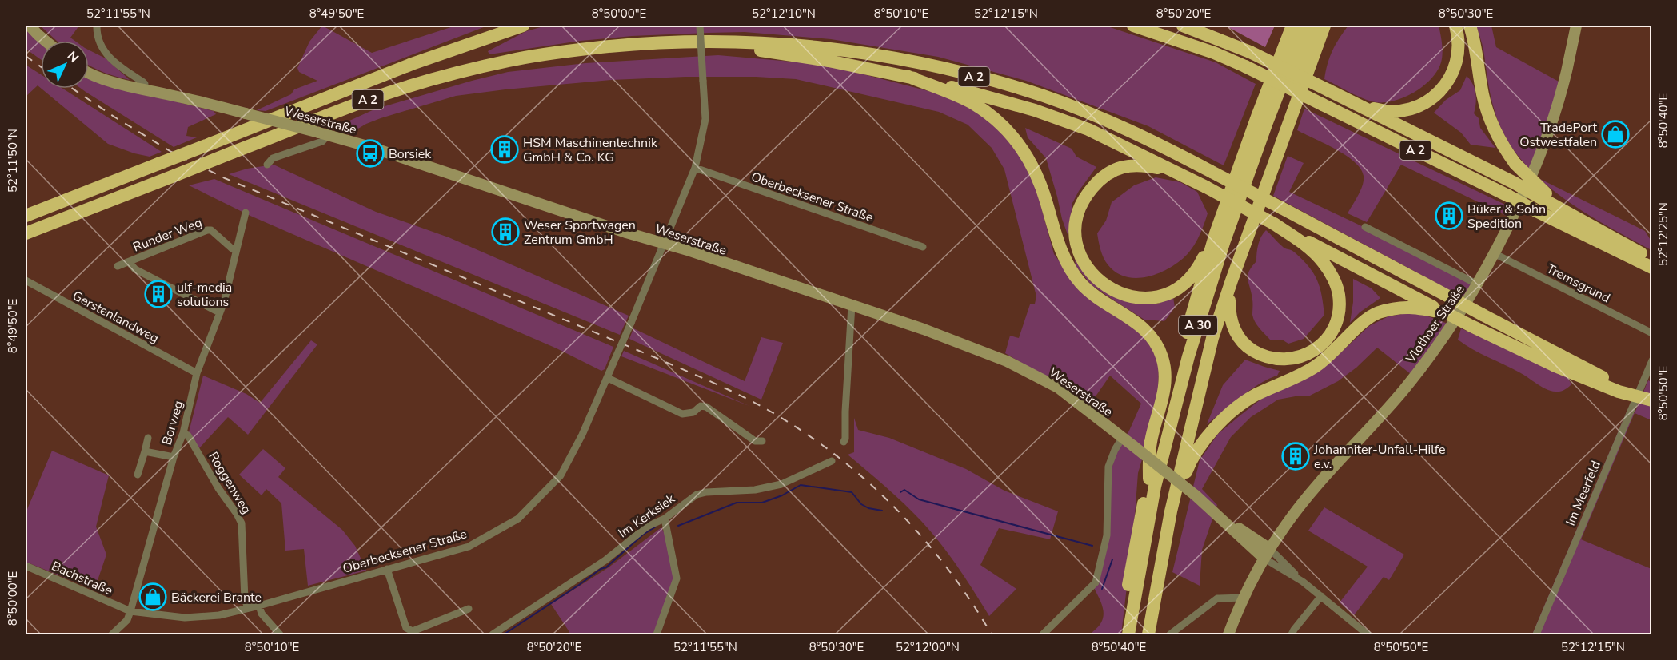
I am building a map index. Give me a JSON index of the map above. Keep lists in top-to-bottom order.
{
  "streets": {
    "highway": ["A 2", "A 30"],
    "street": [
      "Weserstraße",
      "Oberbecksener Straße",
      "Runder Weg",
      "Tremsgrund",
      "Gerstenlandweg",
      "Vlothoer Straße",
      "Borweg",
      "Roggenweg",
      "Im Meerfeld",
      "Im Kerksiek",
      "Bachstraße"
    ]
  },
  "crossings": [
    ["Weserstraße", "Oberbecksener Straße"],
    ["Weserstraße", "Vlothoer Straße"],
    ["Oberbecksener Straße", "Borweg"],
    ["Oberbecksener Straße", "Roggenweg"],
    ["Oberbecksener Straße", "Bachstraße"],
    ["Runder Weg", "Borweg"],
    ["Tremsgrund", "Vlothoer Straße"],
    ["Gerstenlandweg", "Borweg"],
    ["Borweg", "Roggenweg"],
    ["Borweg", "Bachstraße"]
  ],
  "places": {
    "shop": ["TradePort Ostwestfalen", "Bäckerei Brante"],
    "building": [
      "HSM Maschinentechnik GmbH & Co. KG",
      "Büker & Sohn Spedition",
      "Weser Sportwagen Zentrum GmbH",
      "ulf-media solutions",
      "Johanniter-Unfall-Hilfe e.v."
    ],
    "bus stop": ["Borsiek"]
  },
  "north": "top right",
  "coordinates": [
    "52°11'55\"N",
    "8°49'50\"E",
    "8°50'00\"E",
    "52°12'10\"N",
    "8°50'10\"E",
    "52°12'15\"N",
    "8°50'20\"E",
    "8°50'30\"E",
    "8°50'40\"E",
    "52°11'50\"N",
    "52°12'25\"N",
    "8°50'50\"E",
    "52°12'00\"N"
  ]
}
